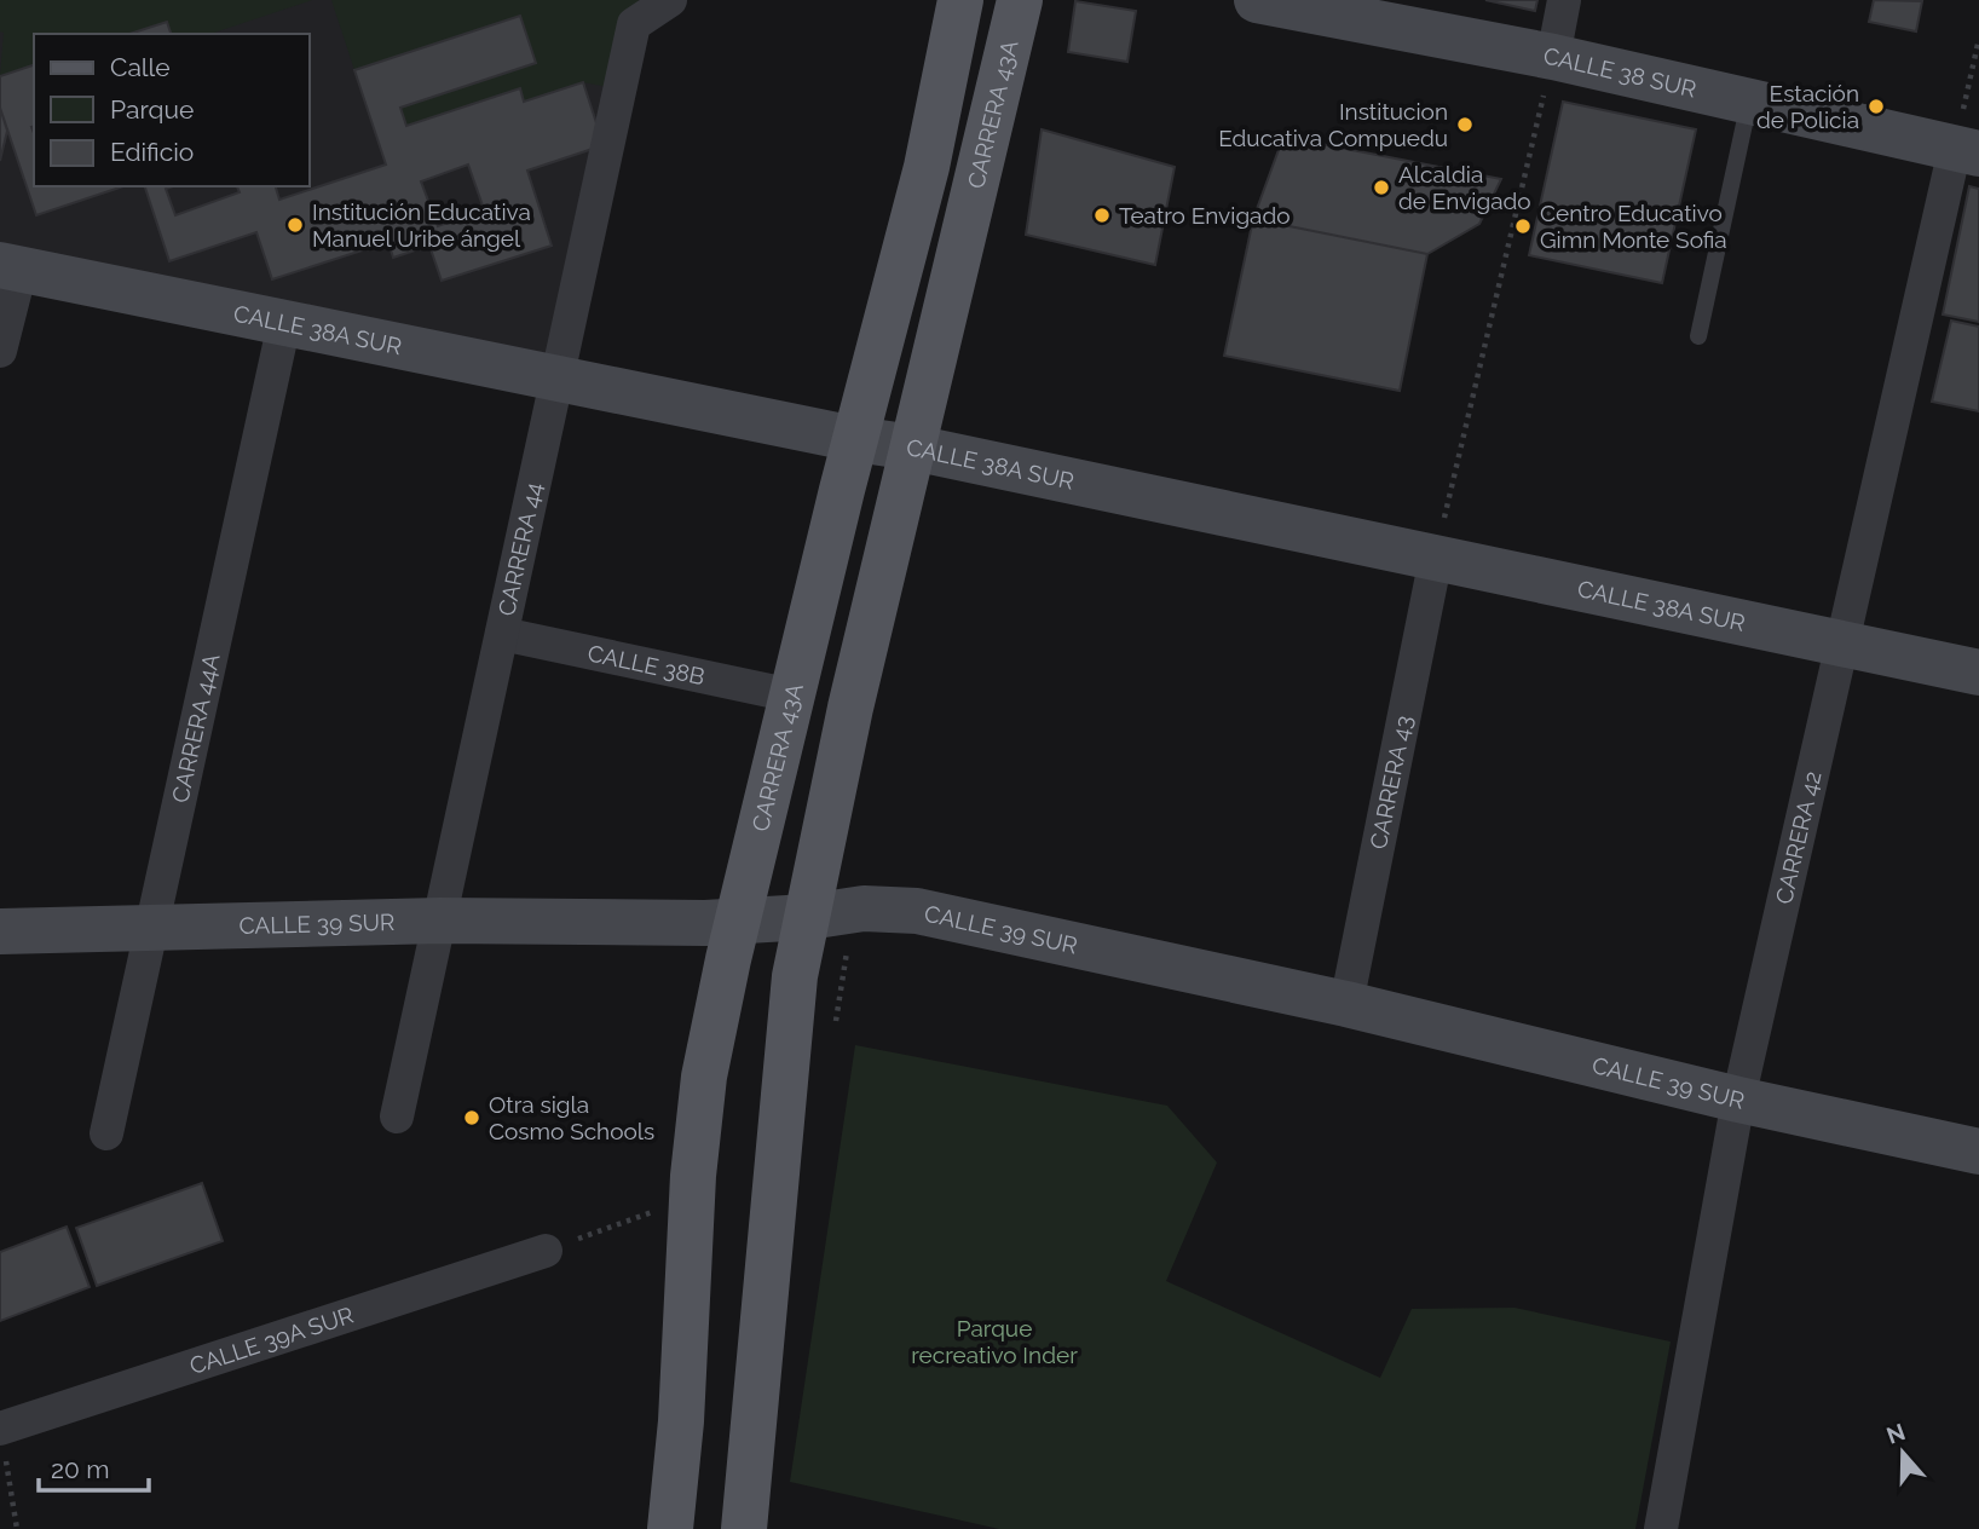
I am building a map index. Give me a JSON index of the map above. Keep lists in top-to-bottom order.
{
  "streets": {
    "main road": ["CARRERA 43A"],
    "street": [
      "CALLE 38 SUR",
      "CALLE 38A SUR",
      "CARRERA 44",
      "CALLE 38B",
      "CARRERA 44A",
      "CARRERA 43",
      "CARRERA 42",
      "CALLE 39 SUR",
      "CALLE 39A SUR"
    ]
  },
  "crossings": [
    ["CALLE 38 SUR", "CARRERA 42"],
    ["CARRERA 43A", "CALLE 38A SUR"],
    ["CARRERA 43A", "CALLE 38B"],
    ["CARRERA 43A", "CALLE 39 SUR"],
    ["CALLE 38A SUR", "CARRERA 44"],
    ["CALLE 38A SUR", "CARRERA 44A"],
    ["CALLE 38A SUR", "CARRERA 43"],
    ["CALLE 38A SUR", "CARRERA 42"],
    ["CARRERA 44", "CALLE 38B"],
    ["CARRERA 44", "CALLE 39 SUR"],
    ["CARRERA 44A", "CALLE 39 SUR"],
    ["CARRERA 43", "CALLE 39 SUR"],
    ["CARRERA 42", "CALLE 39 SUR"]
  ],
  "parks": ["Parque recreativo Inder"],
  "places": [
    "Estación de Policia",
    "Institucion Educativa Compuedu",
    "Alcaldia de Envigado",
    "Teatro Envigado",
    "Institución Educativa Manuel Uribe ángel",
    "Centro Educativo Gimn Monte Sofia",
    "Otra sigla Cosmo Schools"
  ],
  "legend": ["Calle", "Parque", "Edificio"],
  "scale_bar": "20 m",
  "north": "top"
}
